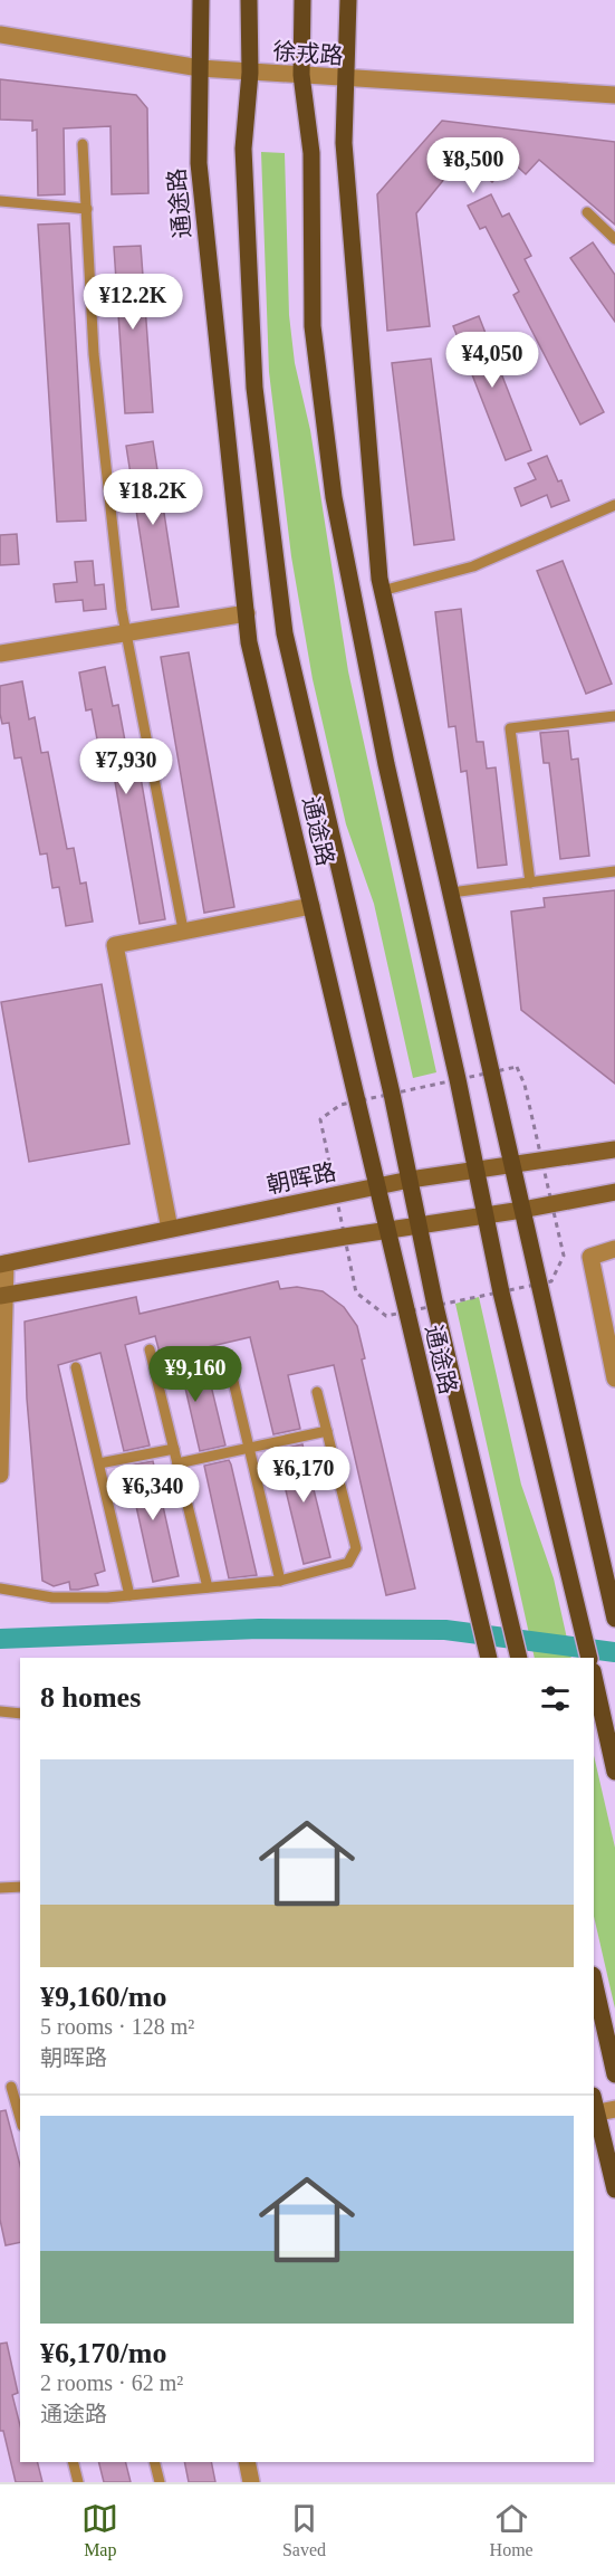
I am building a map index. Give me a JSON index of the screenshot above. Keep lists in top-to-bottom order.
{
  "streets": {
    "main road": ["通途路", "朝晖路"],
    "street": ["徐戎路"]
  },
  "crossings": [
    ["徐戎路", "通途路"],
    ["通途路", "朝晖路"]
  ],
  "page": {
    "price": [
      "¥8,500",
      "¥12.2K",
      "¥4,050",
      "¥18.2K",
      "¥7,930",
      "¥9,160",
      "¥6,170",
      "¥6,340"
    ],
    "heading": "8 homes",
    "list": [
      {
        "name": "¥9,160/mo",
        "note": "5 rooms · 128 m² · 朝晖路"
      },
      {
        "name": "¥6,170/mo",
        "note": "2 rooms · 62 m² · 通途路"
      }
    ],
    "tabs": ["Map", "Saved", "Home"]
  }
}
